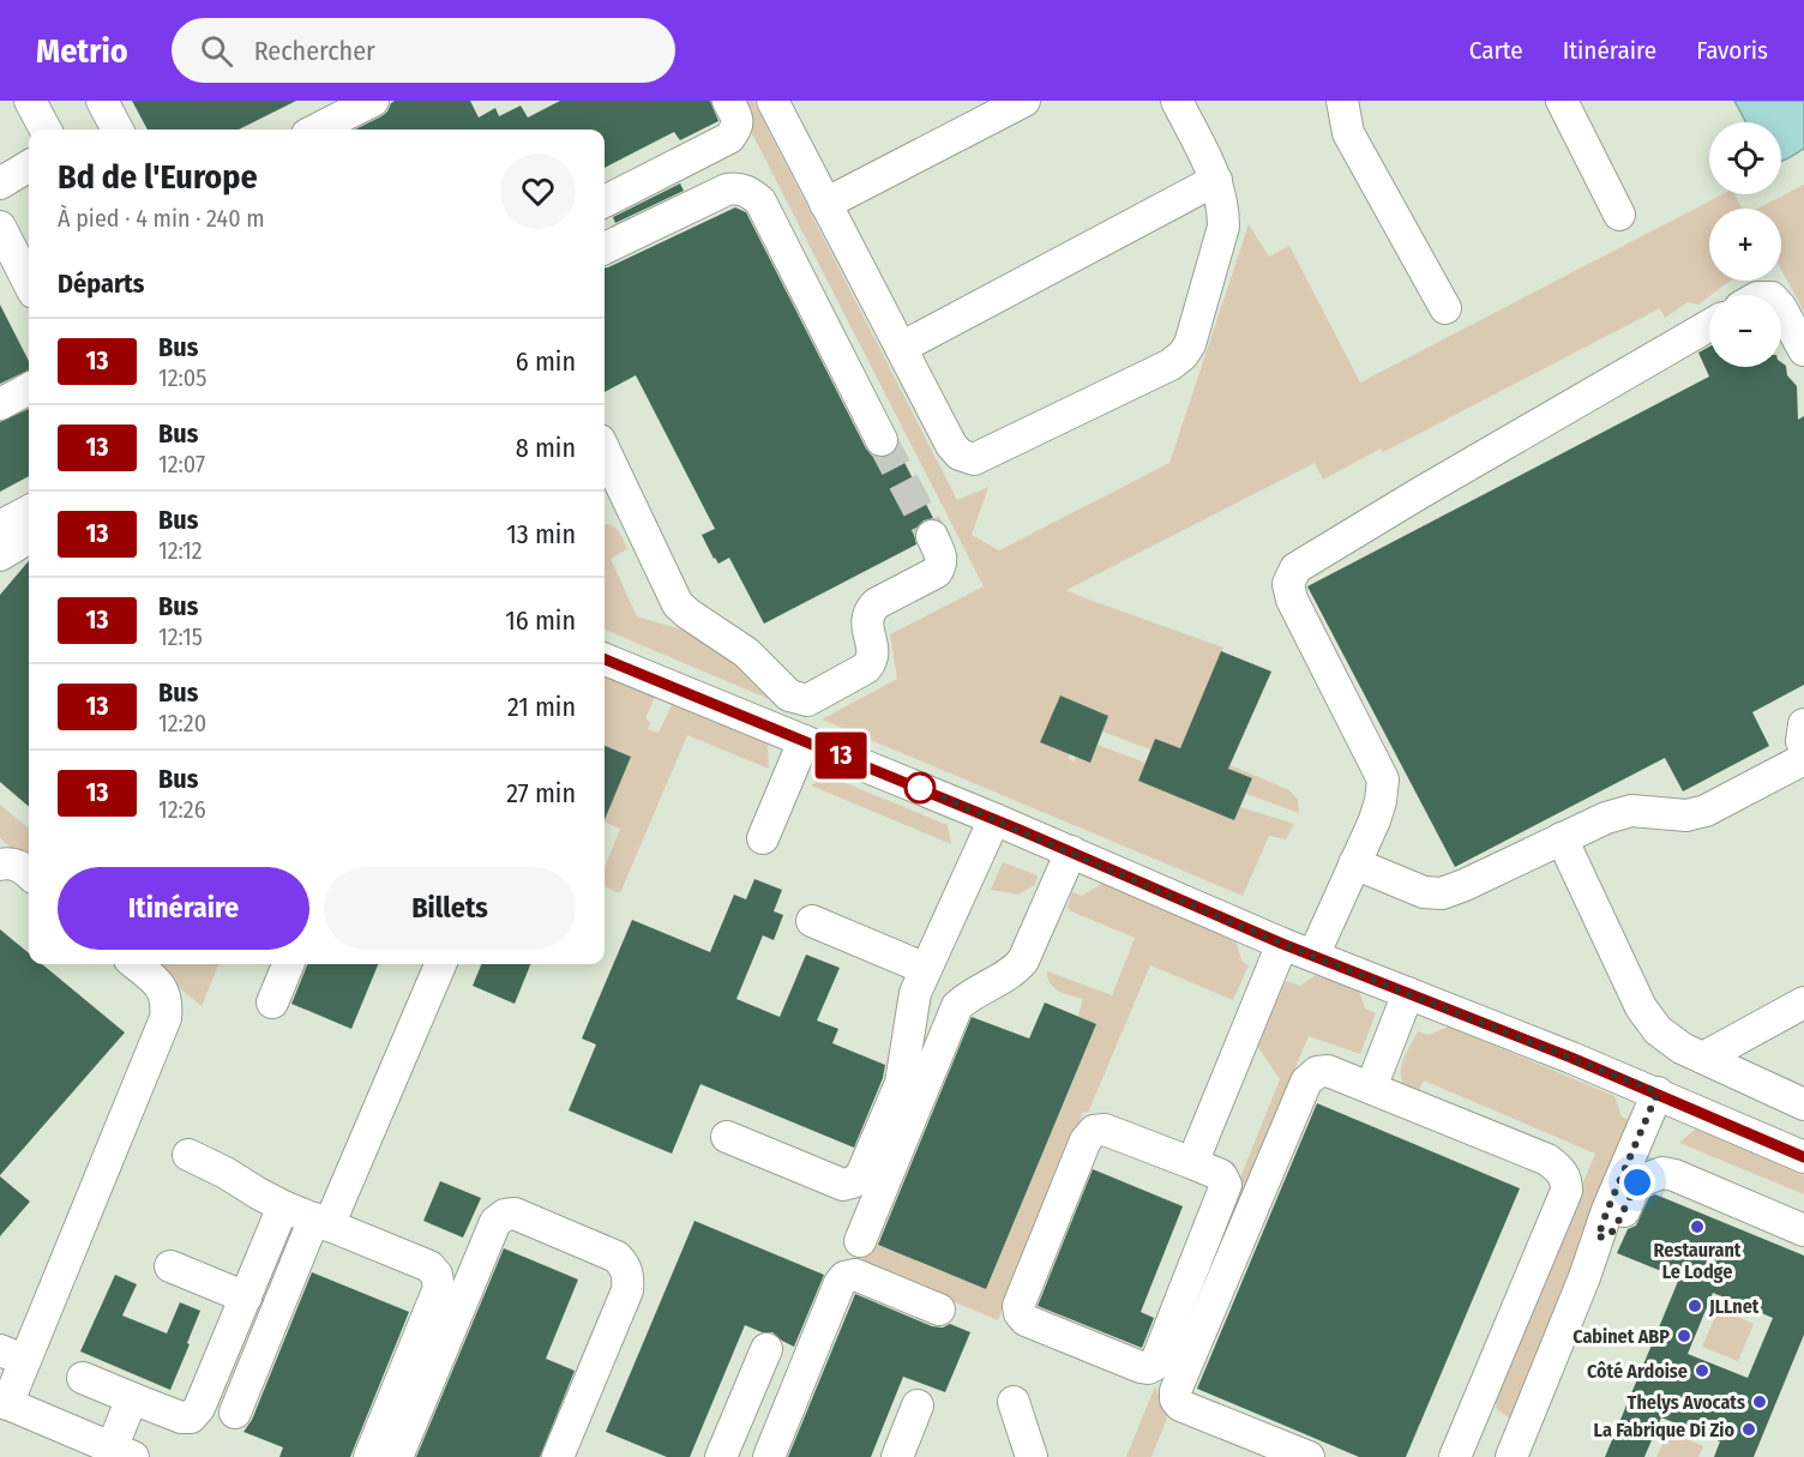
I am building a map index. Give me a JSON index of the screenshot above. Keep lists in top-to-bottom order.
{
  "places": [
    "Restaurant Le Lodge",
    "JLLnet",
    "Cabinet ABP",
    "Côté Ardoise",
    "Thelys Avocats",
    "La Fabrique Di Zio"
  ],
  "lines": ["bus line 13"],
  "page": {
    "header": "Metrio",
    "search": "Rechercher",
    "nav": ["Carte", "Itinéraire", "Favoris"],
    "on_map": "13",
    "map_buttons": ["+", "−"],
    "heading": [
      ["Bd de l'Europe", "À pied · 4 min · 240 m"],
      "Départs"
    ],
    "list": [
      {
        "mark": "13",
        "name": "Bus",
        "note": "12:05",
        "value": "6 min"
      },
      {
        "mark": "13",
        "name": "Bus",
        "note": "12:07",
        "value": "8 min"
      },
      {
        "mark": "13",
        "name": "Bus",
        "note": "12:12",
        "value": "13 min"
      },
      {
        "mark": "13",
        "name": "Bus",
        "note": "12:15",
        "value": "16 min"
      },
      {
        "mark": "13",
        "name": "Bus",
        "note": "12:20",
        "value": "21 min"
      },
      {
        "mark": "13",
        "name": "Bus",
        "note": "12:26",
        "value": "27 min"
      }
    ],
    "buttons": ["Itinéraire", "Billets"]
  }
}
